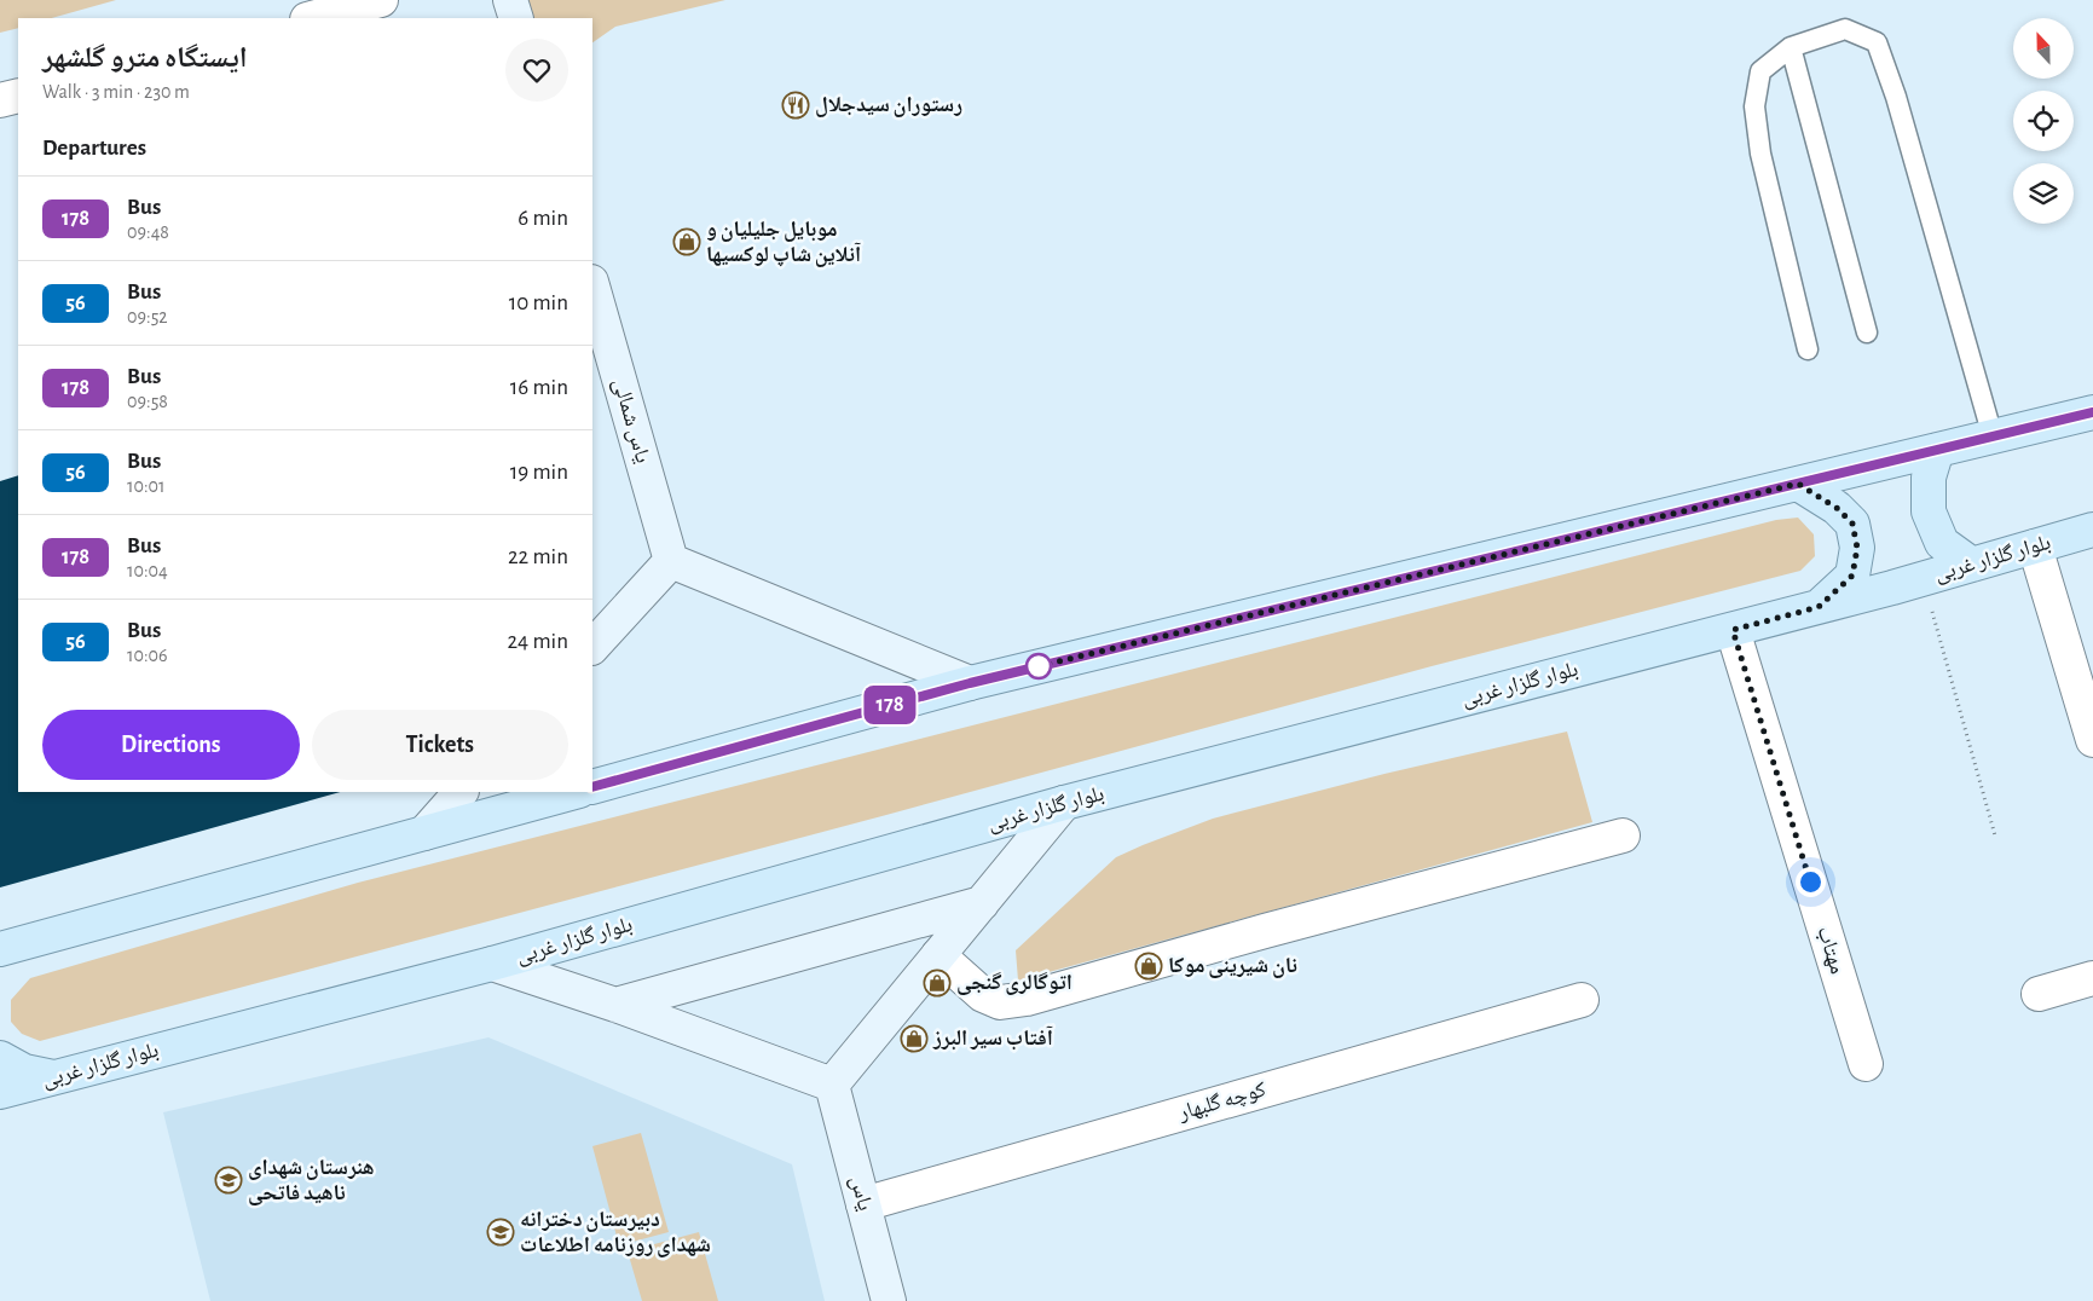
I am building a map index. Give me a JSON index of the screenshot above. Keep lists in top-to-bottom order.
{
  "streets": {
    "main road": ["بلوار گلزار غربی"],
    "street": [
      "یاس شمالی",
      "مهتاب",
      "کوچه گلبهار",
      "یاس"
    ]
  },
  "crossings": [
    ["بلوار گلزار غربی", "مهتاب"],
    ["کوچه گلبهار", "یاس"]
  ],
  "places": {
    "restaurant": ["رستوران سیدجلال"],
    "shop": [
      "موبایل جلیلیان و آنلاین شاپ لوکسیها",
      "نان شیرینی موکا",
      "اتوگالری گنجی",
      "آفتاب سیر البرز"
    ],
    "school or university": ["هنرستان شهدای ناهید فاتحی", "دبیرستان دخترانه شهدای روزنامه اطلاعات"]
  },
  "lines": ["bus line 178"],
  "north": "top",
  "page": {
    "on_map": "178",
    "heading": [
      ["ایستگاه مترو گلشهر", "Walk · 3 min · 230 m"],
      "Departures"
    ],
    "list": [
      {
        "mark": "178",
        "name": "Bus",
        "note": "09:48",
        "value": "6 min"
      },
      {
        "mark": "56",
        "name": "Bus",
        "note": "09:52",
        "value": "10 min"
      },
      {
        "mark": "178",
        "name": "Bus",
        "note": "09:58",
        "value": "16 min"
      },
      {
        "mark": "56",
        "name": "Bus",
        "note": "10:01",
        "value": "19 min"
      },
      {
        "mark": "178",
        "name": "Bus",
        "note": "10:04",
        "value": "22 min"
      },
      {
        "mark": "56",
        "name": "Bus",
        "note": "10:06",
        "value": "24 min"
      }
    ],
    "buttons": ["Directions", "Tickets"]
  }
}
